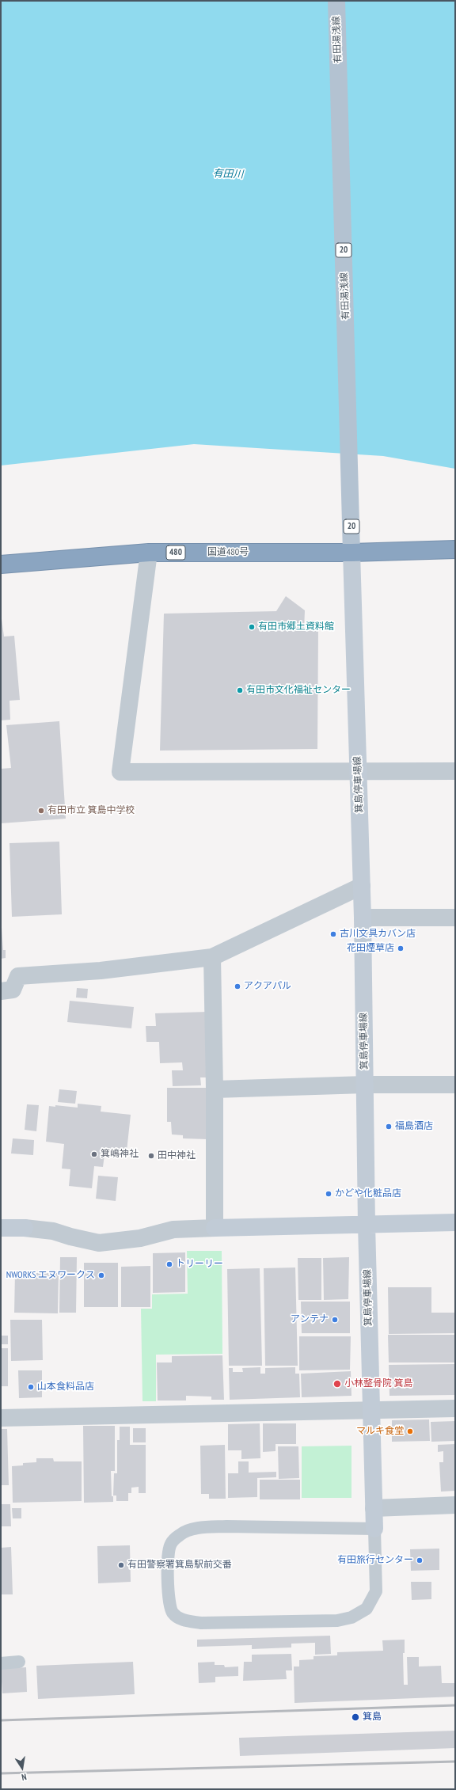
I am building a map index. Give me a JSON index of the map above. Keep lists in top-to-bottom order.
{
  "streets": {
    "highway": ["480", "国道480号"],
    "main road": ["有田湯浅線", "20", "箕島停車場線"]
  },
  "crossings": [
    ["有田湯浅線", "国道480号"],
    ["有田湯浅線", "箕島停車場線"],
    ["国道480号", "箕島停車場線"]
  ],
  "water": ["有田川"],
  "places": [
    "有田市郷土資料館",
    "有田市文化福祉センター",
    "有田市立 箕島中学校",
    "古川文具カバン店",
    "花田煙草店",
    "アクアパル",
    "福島酒店",
    "箕嶋神社",
    "田中神社",
    "かどや化粧品店",
    "トリーリー",
    "NWORKS エヌワークス",
    "アンテナ",
    "小林整骨院 箕島",
    "山本食料品店",
    "マルキ食堂",
    "有田旅行センター",
    "有田警察署箕島駅前交番",
    "箕島"
  ],
  "north": "bottom"
}
